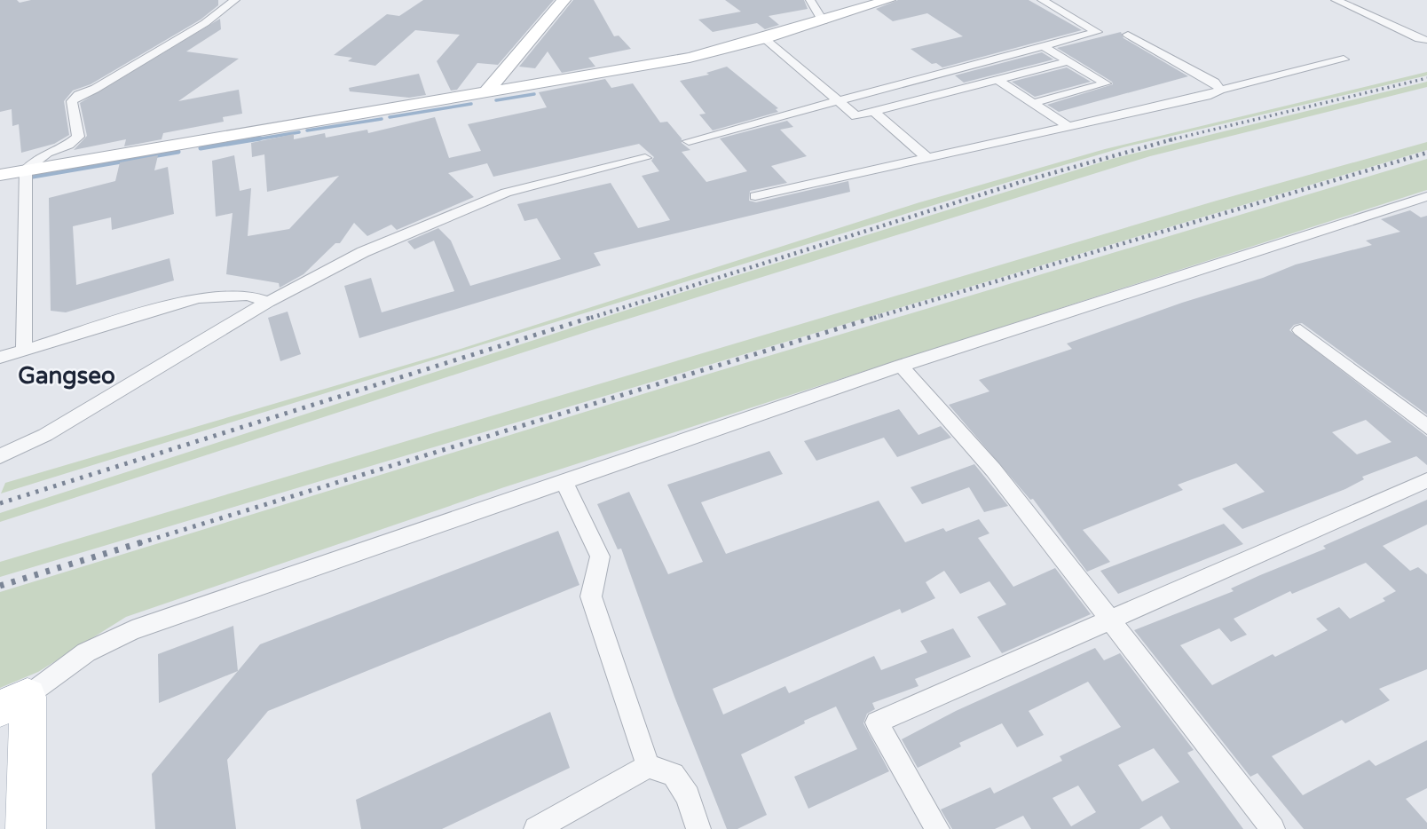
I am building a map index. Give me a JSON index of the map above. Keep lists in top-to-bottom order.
{
  "districts": ["Gangseo"]
}
